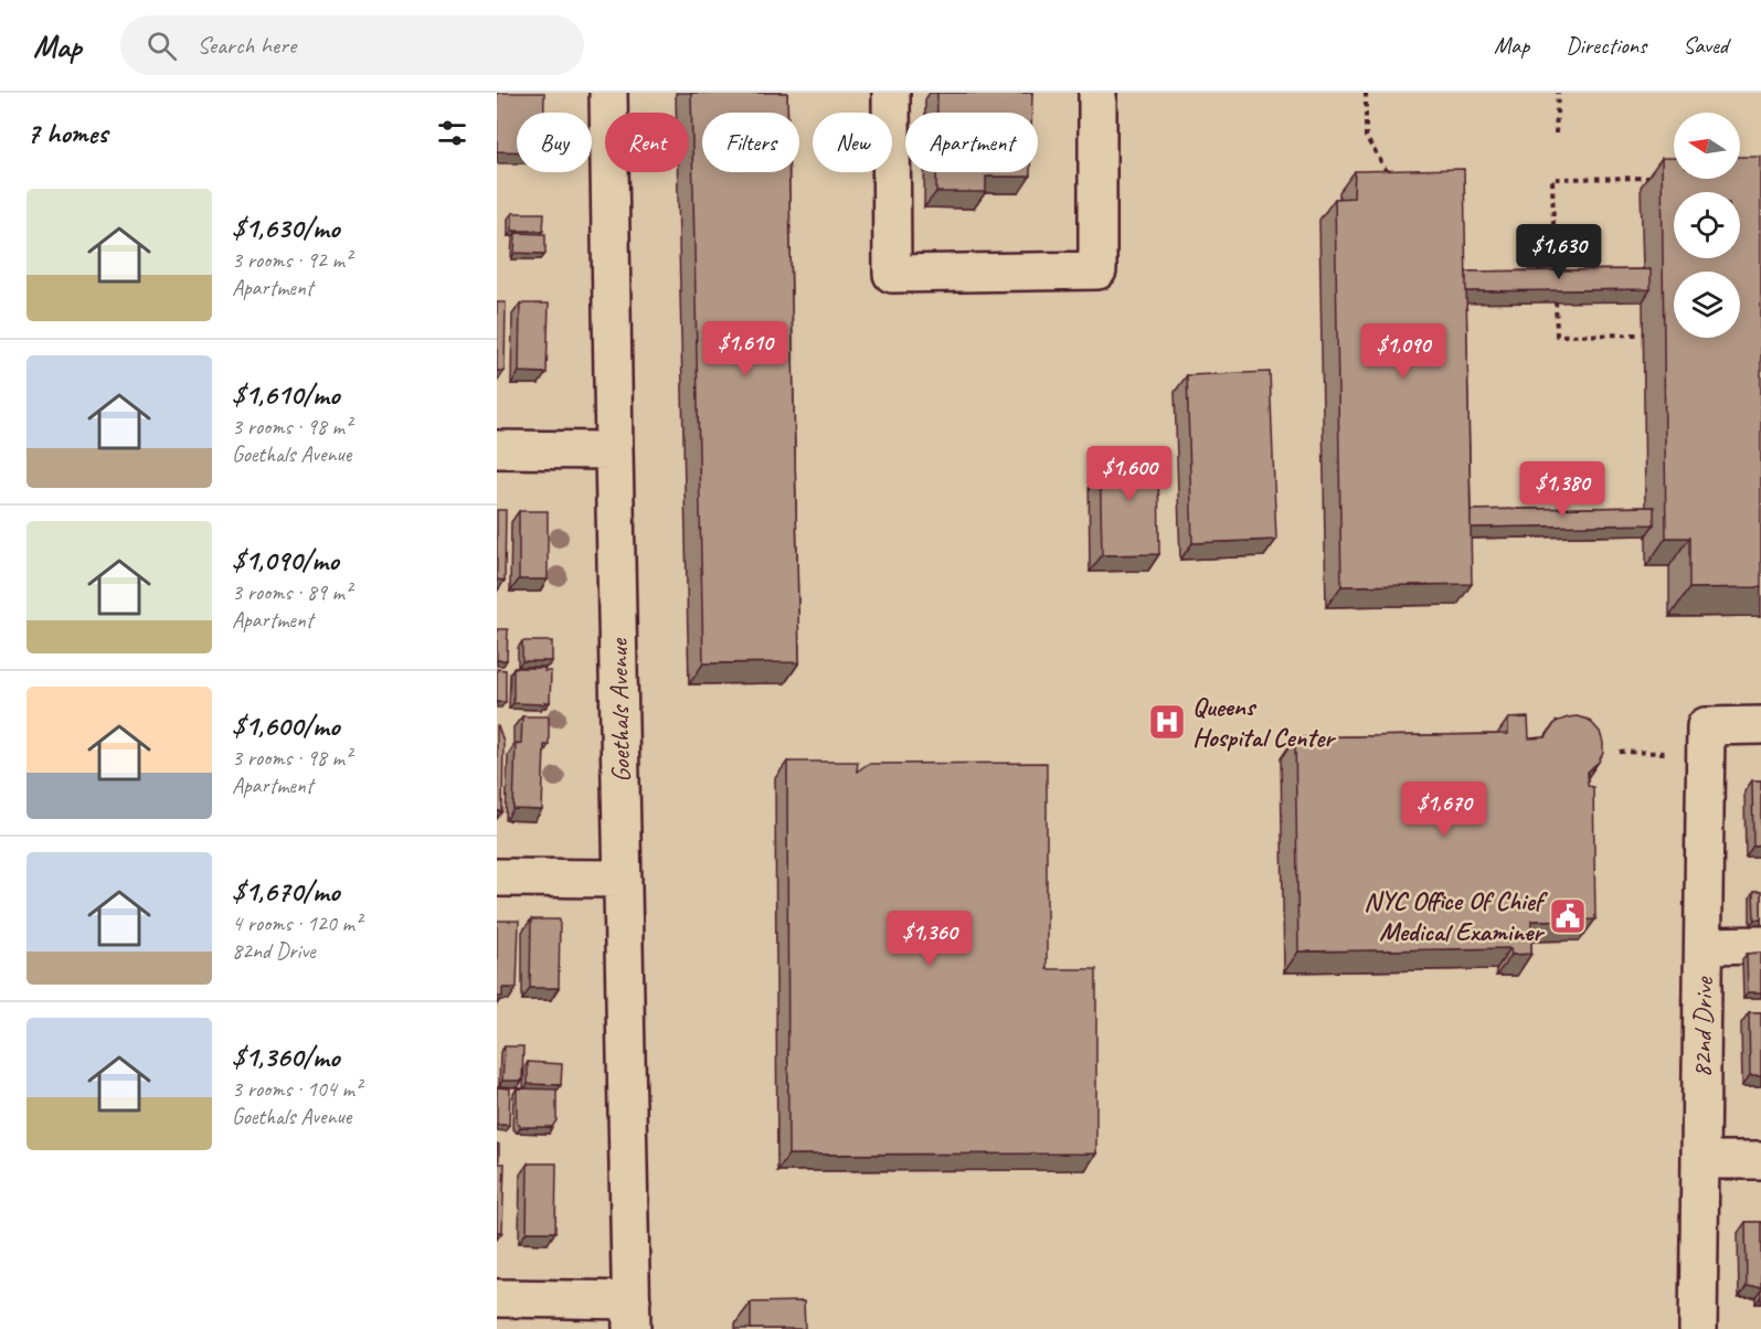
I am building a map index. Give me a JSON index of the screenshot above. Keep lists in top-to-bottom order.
{
  "streets": {
    "street": ["Goethals Avenue", "82nd Drive"]
  },
  "places": {
    "hospital": ["Queens Hospital Center"],
    "public building": ["NYC Office Of Chief Medical Examiner"]
  },
  "north": "left",
  "page": {
    "header": "Map",
    "search": "Search here",
    "nav": ["Map", "Directions", "Saved"],
    "heading": "7 homes",
    "chip": [
      "Buy",
      "Rent",
      "Filters",
      "New",
      "Apartment"
    ],
    "list": [
      {
        "name": "$1,630/mo",
        "note": "3 rooms · 92 m² · Apartment"
      },
      {
        "name": "$1,610/mo",
        "note": "3 rooms · 98 m² · Goethals Avenue"
      },
      {
        "name": "$1,090/mo",
        "note": "3 rooms · 89 m² · Apartment"
      },
      {
        "name": "$1,600/mo",
        "note": "3 rooms · 98 m² · Apartment"
      },
      {
        "name": "$1,670/mo",
        "note": "4 rooms · 120 m² · 82nd Drive"
      },
      {
        "name": "$1,360/mo",
        "note": "3 rooms · 104 m² · Goethals Avenue"
      }
    ],
    "price": [
      "$1,630",
      "$1,610",
      "$1,090",
      "$1,600",
      "$1,380",
      "$1,670",
      "$1,360"
    ]
  }
}
